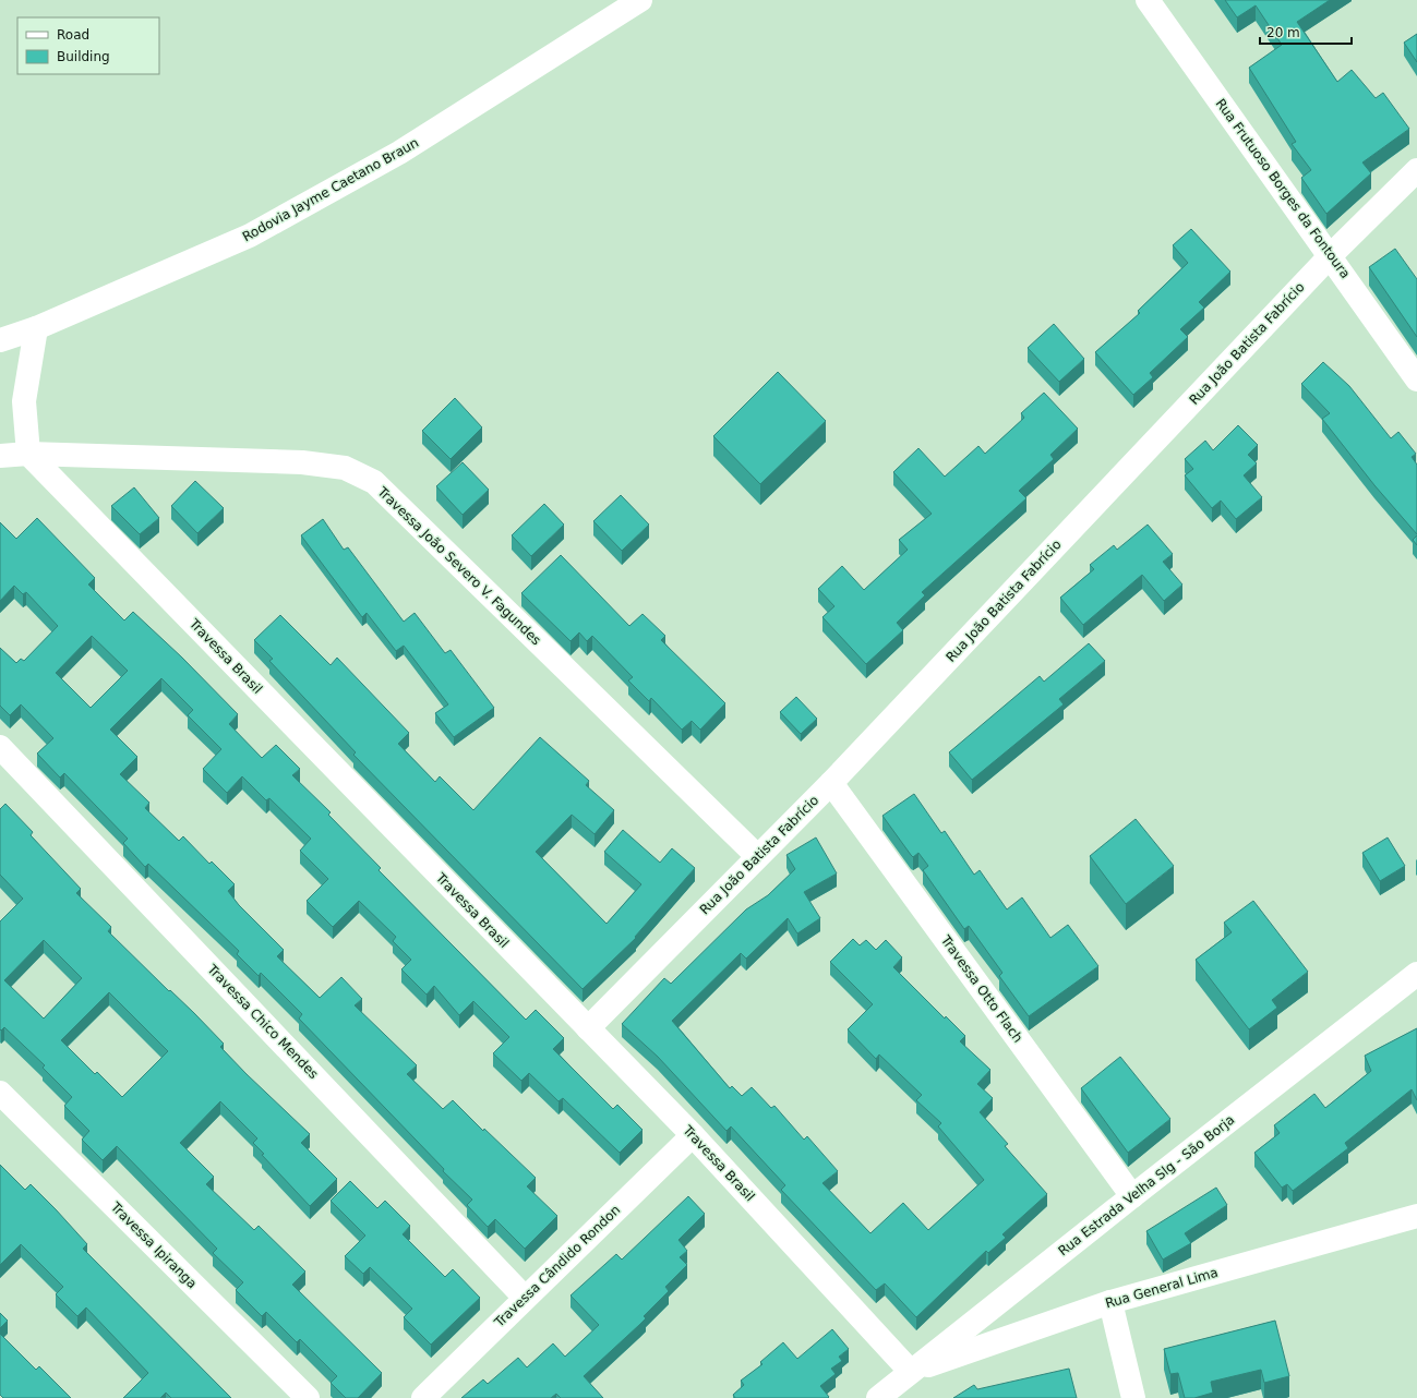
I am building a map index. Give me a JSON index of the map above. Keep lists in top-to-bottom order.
{
  "streets": {
    "main road": [
      "Rua Frutuoso Borges da Fontoura",
      "Rodovia Jayme Caetano Braun",
      "Rua João Batista Fabrício",
      "Travessa João Severo V. Fagundes",
      "Travessa Brasil",
      "Travessa Otto Flach",
      "Travessa Chico Mendes",
      "Rua Estrada Velha Slg - São Borja",
      "Travessa Ipiranga",
      "Travessa Cândido Rondon",
      "Rua General Lima"
    ]
  },
  "crossings": [
    ["Rua Frutuoso Borges da Fontoura", "Rua João Batista Fabrício"],
    ["Rua João Batista Fabrício", "Travessa João Severo V. Fagundes"],
    ["Rua João Batista Fabrício", "Travessa Brasil"],
    ["Rua João Batista Fabrício", "Travessa Otto Flach"],
    ["Travessa João Severo V. Fagundes", "Travessa Brasil"],
    ["Travessa Brasil", "Rua Estrada Velha Slg - São Borja"],
    ["Travessa Brasil", "Travessa Cândido Rondon"],
    ["Travessa Brasil", "Rua General Lima"],
    ["Travessa Otto Flach", "Rua Estrada Velha Slg - São Borja"],
    ["Travessa Chico Mendes", "Travessa Cândido Rondon"],
    ["Rua Estrada Velha Slg - São Borja", "Rua General Lima"]
  ],
  "legend": ["Road", "Building"],
  "scale_bar": "20 m"
}
